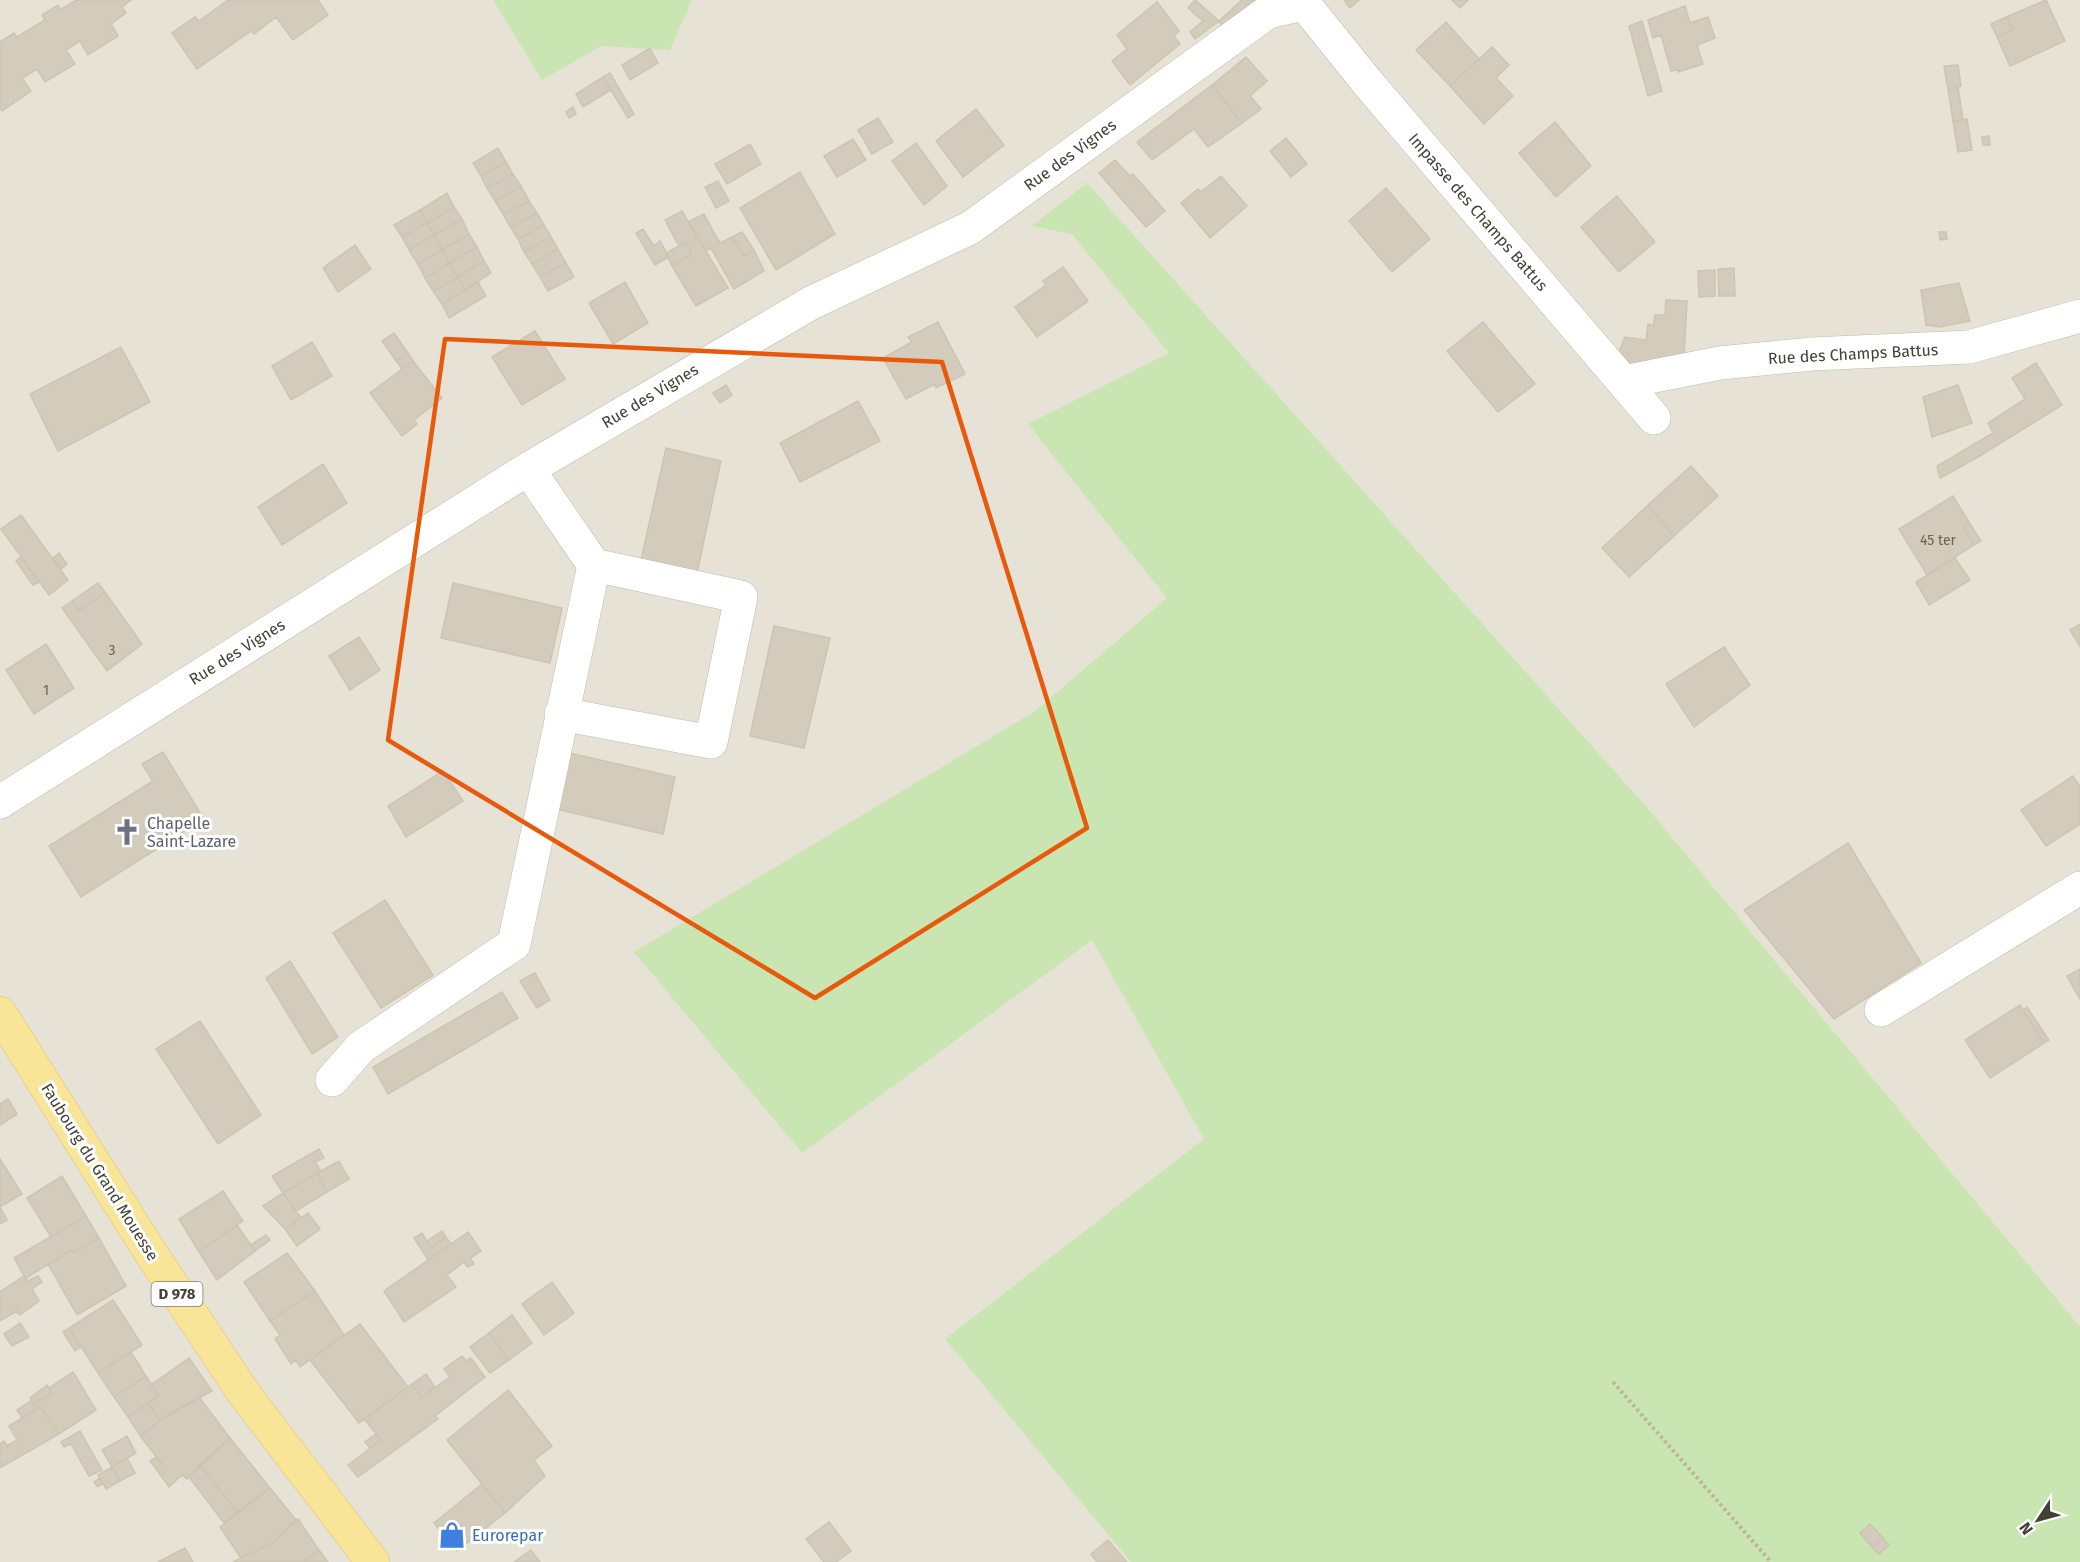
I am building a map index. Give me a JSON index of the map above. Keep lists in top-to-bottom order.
{
  "streets": {
    "main road": ["Faubourg du Grand Mouesse", "D 978"],
    "street": ["Rue des Vignes", "Impasse des Champs Battus", "Rue des Champs Battus"]
  },
  "crossings": [
    ["Rue des Vignes", "Impasse des Champs Battus"],
    ["Impasse des Champs Battus", "Rue des Champs Battus"]
  ],
  "places": {
    "church": ["Chapelle Saint-Lazare"],
    "shop": ["Eurorepar"]
  },
  "house_numbers": ["45 ter", "3", "1"],
  "north": "bottom left"
}
